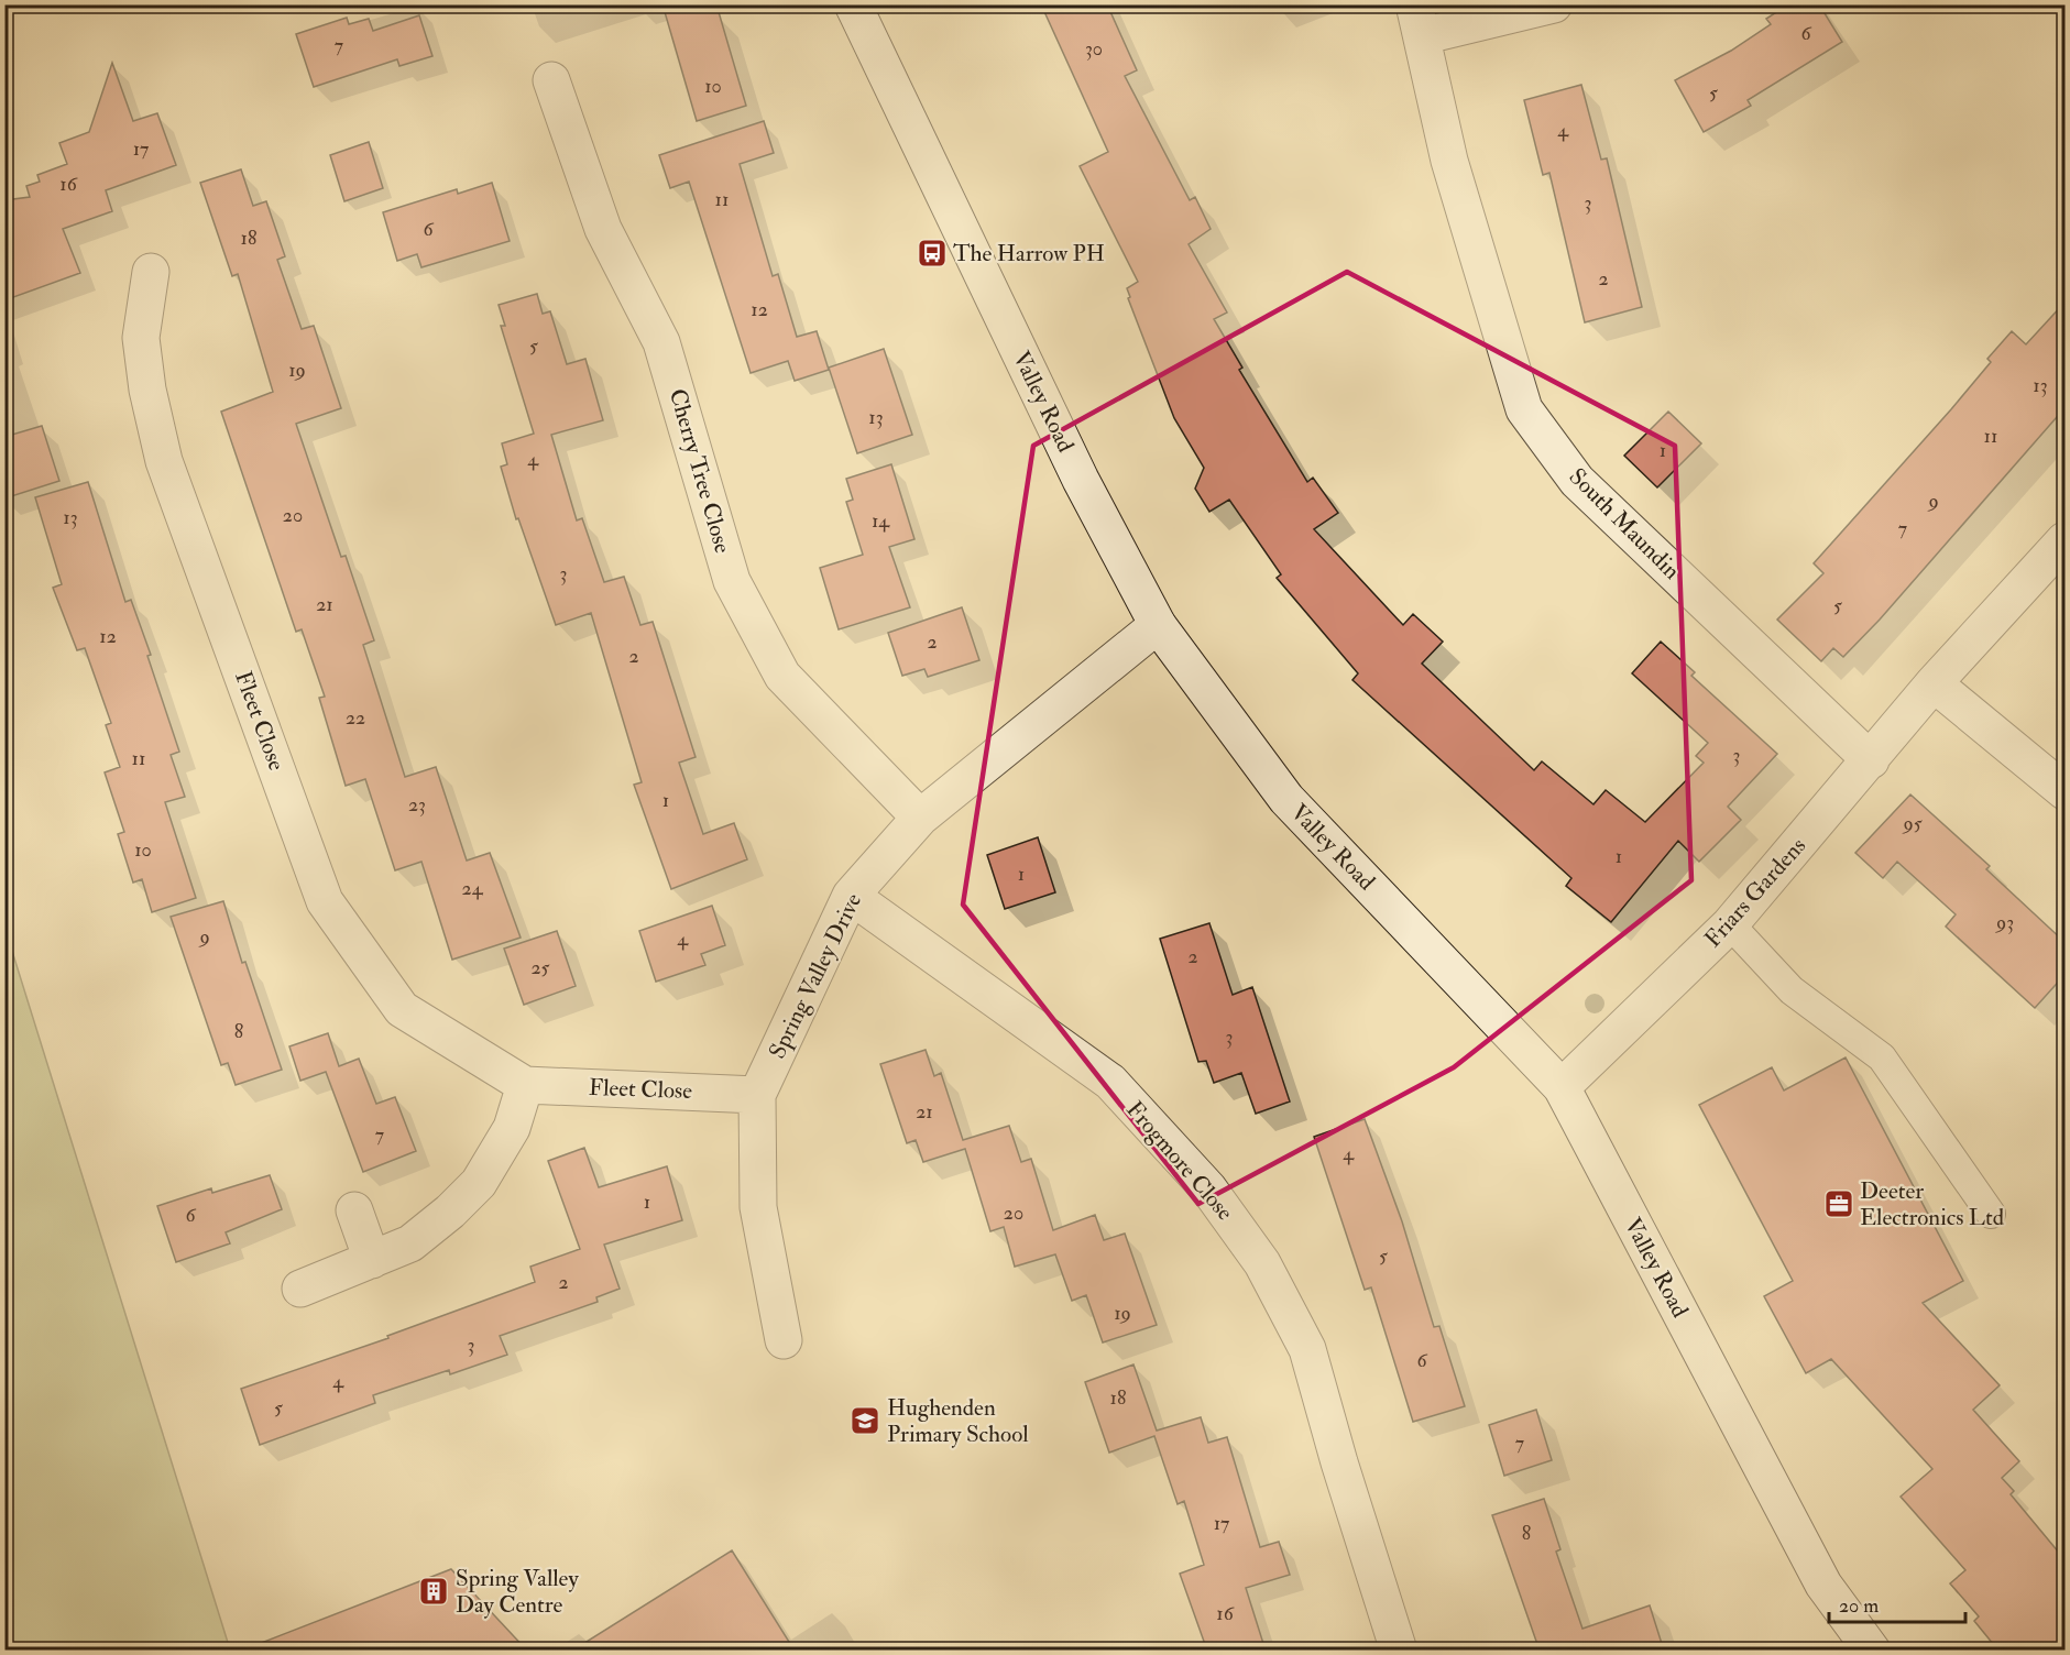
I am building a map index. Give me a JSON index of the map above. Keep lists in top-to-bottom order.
{
  "streets": {
    "street": [
      "Valley Road",
      "Cherry Tree Close",
      "South Maundin",
      "Fleet Close",
      "Friars Gardens",
      "Spring Valley Drive",
      "Frogmore Close"
    ]
  },
  "crossings": [
    ["Valley Road", "Friars Gardens"],
    ["Valley Road", "Spring Valley Drive"],
    ["Cherry Tree Close", "Spring Valley Drive"],
    ["South Maundin", "Friars Gardens"],
    ["Fleet Close", "Spring Valley Drive"],
    ["Spring Valley Drive", "Frogmore Close"]
  ],
  "places": {
    "bus stop": ["The Harrow PH"],
    "office": ["Deeter Electronics Ltd"],
    "school or university": ["Hughenden Primary School"],
    "building": ["Spring Valley Day Centre"]
  },
  "house_numbers": [
    "6",
    "7",
    "30",
    "10",
    "5",
    "4",
    "17",
    "16",
    "11",
    "3",
    "6",
    "18",
    "2",
    "12",
    "5",
    "19",
    "13",
    "13",
    "11",
    "1",
    "4",
    "9",
    "20",
    "13",
    "14",
    "7",
    "3",
    "21",
    "5",
    "12",
    "2",
    "2",
    "22",
    "3",
    "11",
    "1",
    "23",
    "95",
    "10",
    "1",
    "1",
    "24",
    "93",
    "9",
    "4",
    "2",
    "25",
    "8",
    "3",
    "21",
    "7",
    "4",
    "1",
    "20",
    "6",
    "5",
    "2",
    "19",
    "3",
    "6",
    "4",
    "18",
    "5",
    "7",
    "17",
    "8",
    "16"
  ],
  "scale_bar": "20 m"
}
